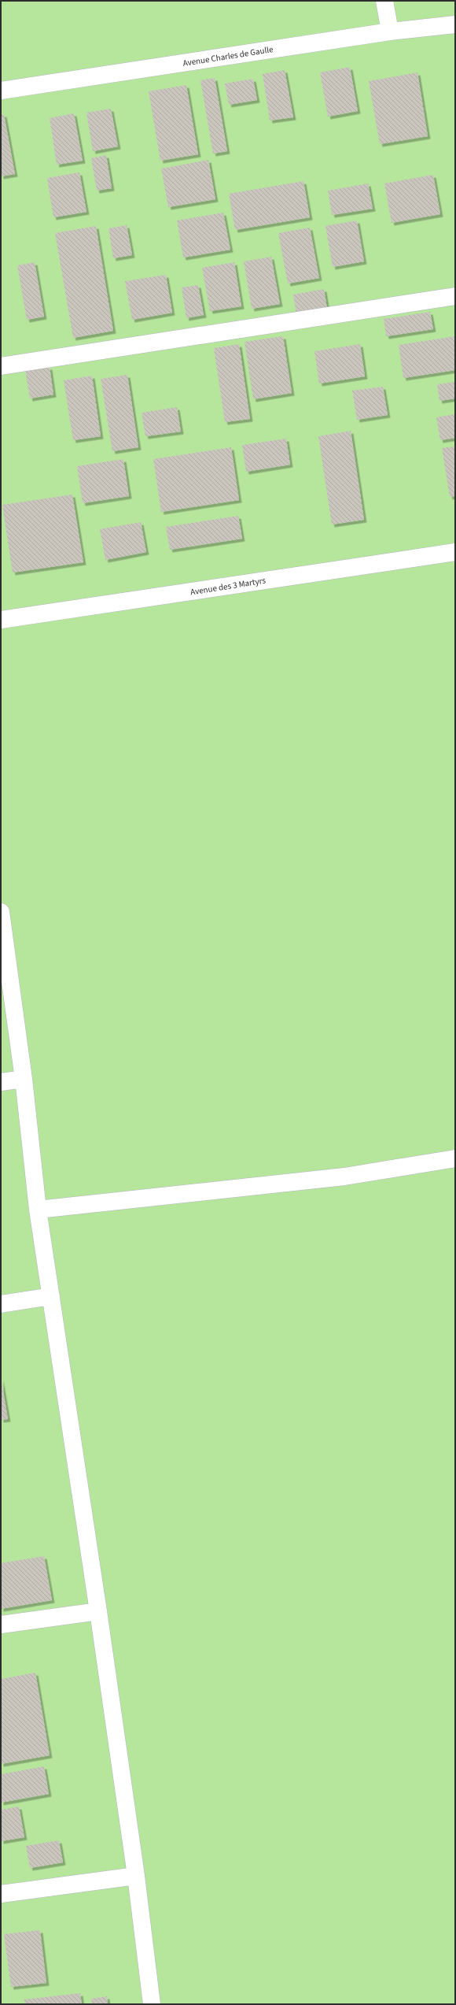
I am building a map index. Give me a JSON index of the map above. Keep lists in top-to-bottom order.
{
  "streets": {
    "street": ["Avenue Charles de Gaulle", "Avenue des 3 Martyrs"]
  }
}
